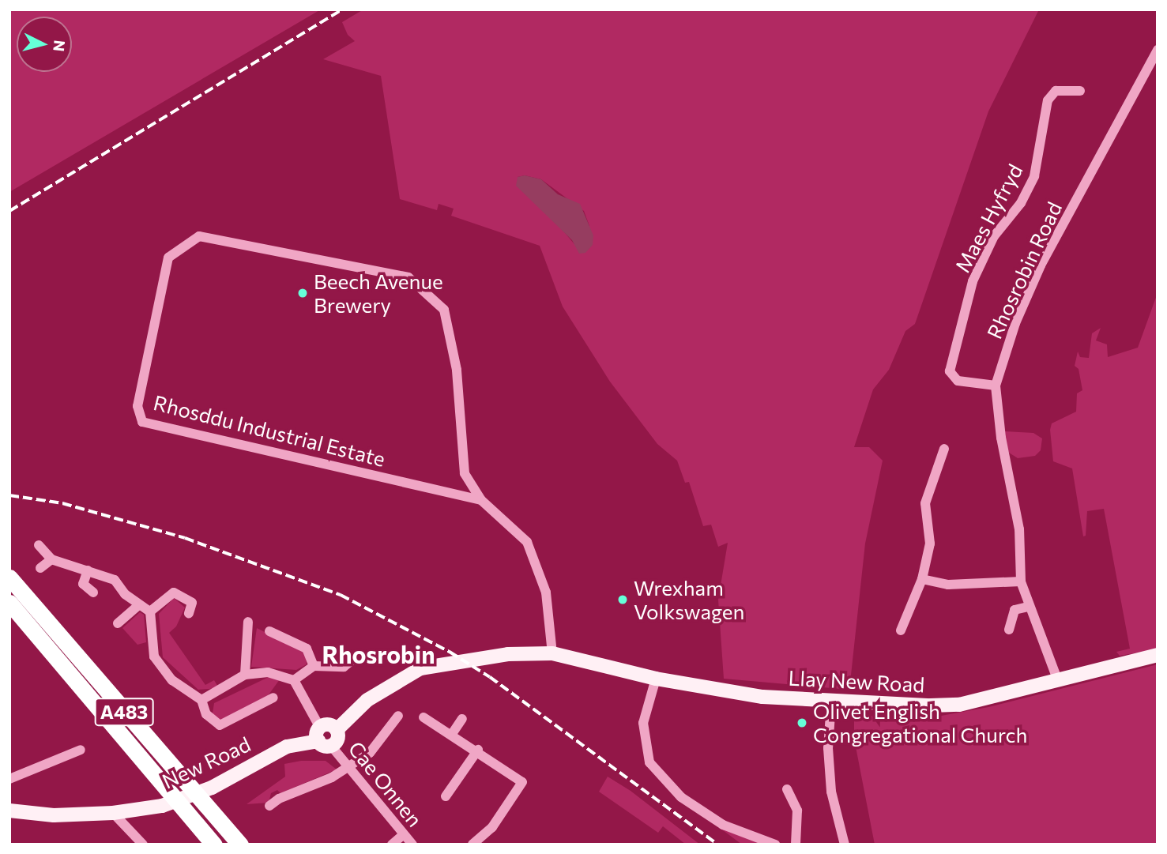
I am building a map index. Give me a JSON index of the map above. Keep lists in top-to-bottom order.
{
  "streets": {
    "highway": ["A483"],
    "main road": ["Llay New Road", "New Road"],
    "street": [
      "Maes Hyfryd",
      "Rhosrobin Road",
      "Rhosddu Industrial Estate",
      "Cae Onnen"
    ]
  },
  "crossings": [
    ["Maes Hyfryd", "Rhosrobin Road"],
    ["Rhosrobin Road", "Llay New Road"],
    ["Rhosddu Industrial Estate", "Llay New Road"],
    ["Llay New Road", "New Road"],
    ["New Road", "Cae Onnen"]
  ],
  "districts": ["Rhosrobin"],
  "places": ["Beech Avenue Brewery", "Wrexham Volkswagen", "Olivet English Congregational Church"],
  "north": "right"
}
